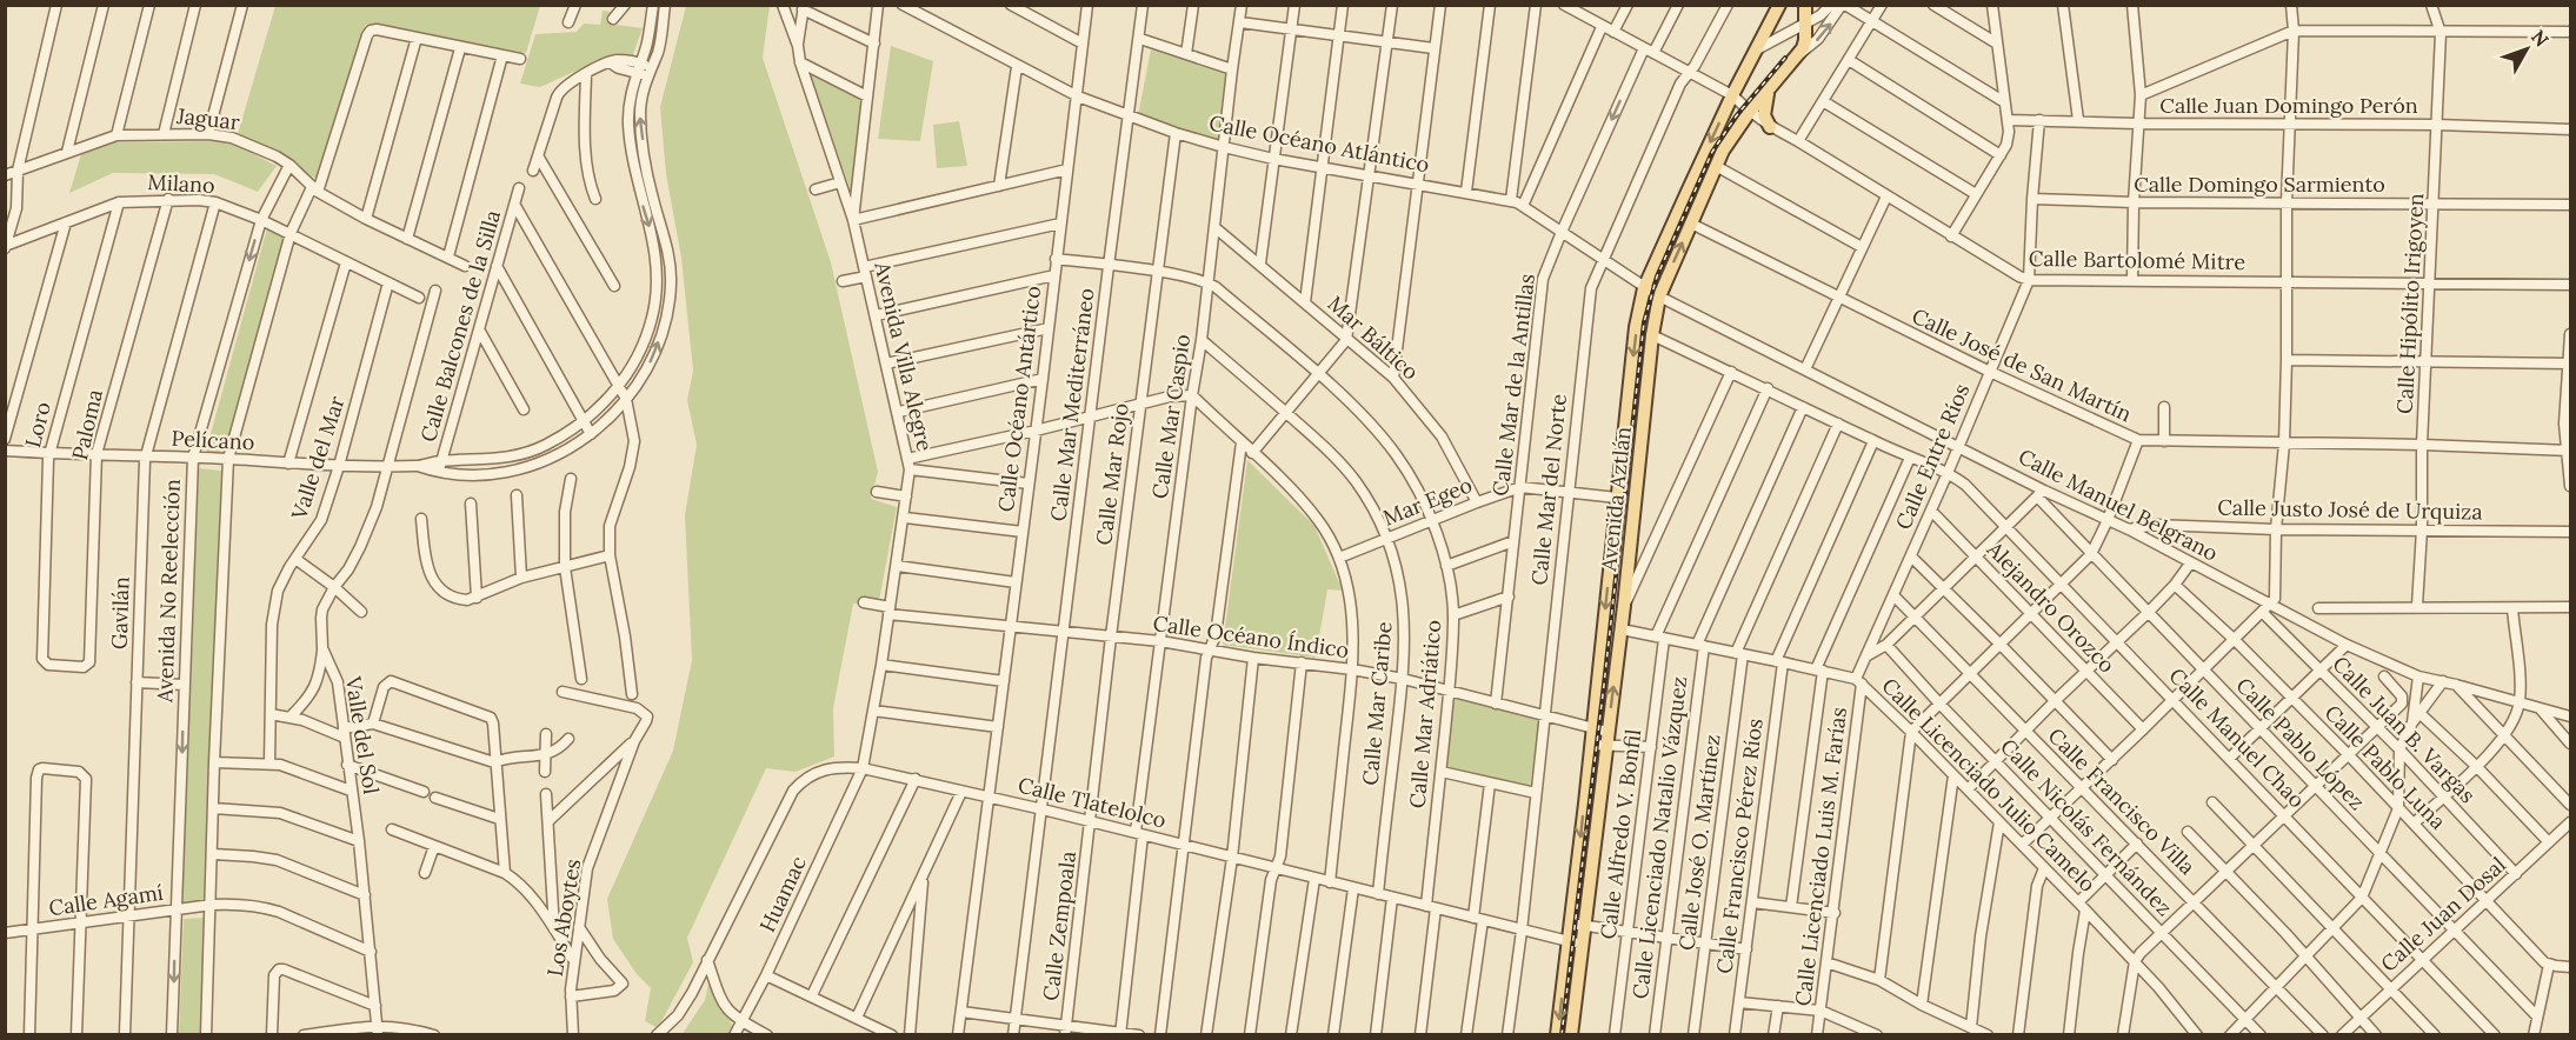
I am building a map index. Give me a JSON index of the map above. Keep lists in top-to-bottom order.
{
  "streets": {
    "main road": ["Avenida Aztlán"],
    "street": [
      "Calle Juan Domingo Perón",
      "Jaguar",
      "Calle Océano Atlántico",
      "Milano",
      "Calle Domingo Sarmiento",
      "Calle Bartolomé Mitre",
      "Calle Hipólito Irigoyen",
      "Calle Balcones de la Silla",
      "Mar Báltico",
      "Avenida Villa Alegre",
      "Calle José de San Martín",
      "Calle Mar de la Antillas",
      "Calle Océano Antártico",
      "Calle Mar Mediterráneo",
      "Calle Mar Caspio",
      "Loro",
      "Paloma",
      "Pelícano",
      "Calle Entre Ríos",
      "Valle del Mar",
      "Calle Mar Rojo",
      "Calle Mar del Norte",
      "Mar Egeo",
      "Calle Manuel Belgrano",
      "Calle Justo José de Urquiza",
      "Avenida No Reelección",
      "Alejandro Orozco",
      "Gavilán",
      "Calle Océano Índico",
      "Calle Mar Caribe",
      "Calle Mar Adriático",
      "Calle Juan B. Vargas",
      "Valle del Sol",
      "Calle Manuel Chao",
      "Calle Pablo López",
      "Calle Pablo Luna",
      "Calle Licenciado Julio Camelo",
      "Calle Francisco Villa",
      "Calle Tlatelolco",
      "Calle Nicolás Fernández",
      "Calle Alfredo V. Bonfil",
      "Calle Licenciado Natalio Vázquez",
      "Calle José O. Martínez",
      "Calle Francisco Pérez Ríos",
      "Calle Licenciado Luis M. Farías",
      "Huamac",
      "Calle Agamí",
      "Calle Juan Dosal",
      "Los Aboytes",
      "Calle Zempoala"
    ]
  },
  "crossings": [
    ["Calle Juan Domingo Perón", "Calle Hipólito Irigoyen"],
    ["Calle Juan Domingo Perón", "Calle Entre Ríos"],
    ["Jaguar", "Avenida No Reelección"],
    ["Calle Océano Atlántico", "Calle Mar de la Antillas"],
    ["Calle Océano Atlántico", "Calle Océano Antártico"],
    ["Calle Océano Atlántico", "Calle Mar Mediterráneo"],
    ["Calle Océano Atlántico", "Calle Mar Caspio"],
    ["Calle Océano Atlántico", "Calle Mar Rojo"],
    ["Calle Océano Atlántico", "Calle Mar del Norte"],
    ["Calle Océano Atlántico", "Avenida Aztlán"],
    ["Calle Océano Atlántico", "Calle Manuel Belgrano"],
    ["Milano", "Loro"],
    ["Milano", "Paloma"],
    ["Milano", "Valle del Mar"],
    ["Milano", "Avenida No Reelección"],
    ["Milano", "Gavilán"],
    ["Calle Domingo Sarmiento", "Calle Hipólito Irigoyen"],
    ["Calle Domingo Sarmiento", "Calle Entre Ríos"],
    ["Calle Bartolomé Mitre", "Calle Hipólito Irigoyen"],
    ["Calle Bartolomé Mitre", "Calle Mar de la Antillas"],
    ["Calle Bartolomé Mitre", "Calle Entre Ríos"],
    ["Calle Bartolomé Mitre", "Calle Mar del Norte"],
    ["Calle Bartolomé Mitre", "Avenida Aztlán"],
    ["Calle Hipólito Irigoyen", "Calle José de San Martín"],
    ["Calle Hipólito Irigoyen", "Calle Justo José de Urquiza"],
    ["Calle Balcones de la Silla", "Pelícano"],
    ["Mar Báltico", "Calle Mar Caspio"],
    ["Mar Báltico", "Mar Egeo"],
    ["Avenida Villa Alegre", "Calle Océano Índico"],
    ["Avenida Villa Alegre", "Calle Tlatelolco"],
    ["Avenida Villa Alegre", "Huamac"],
    ["Calle José de San Martín", "Calle Entre Ríos"],
    ["Calle José de San Martín", "Avenida Aztlán"],
    ["Calle Mar de la Antillas", "Mar Egeo"],
    ["Calle Mar de la Antillas", "Calle Océano Índico"],
    ["Calle Océano Antártico", "Calle Océano Índico"],
    ["Calle Océano Antártico", "Calle Tlatelolco"],
    ["Calle Mar Mediterráneo", "Calle Océano Índico"],
    ["Calle Mar Mediterráneo", "Calle Tlatelolco"],
    ["Calle Mar Caspio", "Calle Océano Índico"],
    ["Calle Mar Caspio", "Calle Mar Caribe"],
    ["Calle Mar Caspio", "Calle Mar Adriático"],
    ["Calle Mar Caspio", "Calle Tlatelolco"],
    ["Loro", "Paloma"],
    ["Loro", "Pelícano"],
    ["Paloma", "Pelícano"],
    ["Pelícano", "Valle del Mar"],
    ["Pelícano", "Avenida No Reelección"],
    ["Pelícano", "Gavilán"],
    ["Pelícano", "Valle del Sol"],
    ["Calle Entre Ríos", "Calle Manuel Belgrano"],
    ["Calle Entre Ríos", "Alejandro Orozco"],
    ["Calle Entre Ríos", "Calle Manuel Chao"],
    ["Calle Entre Ríos", "Calle Licenciado Julio Camelo"],
    ["Calle Entre Ríos", "Calle Francisco Villa"],
    ["Calle Entre Ríos", "Calle Licenciado Luis M. Farías"],
    ["Calle Mar Rojo", "Calle Océano Índico"],
    ["Calle Mar Rojo", "Calle Tlatelolco"],
    ["Calle Mar Rojo", "Calle Zempoala"],
    ["Calle Mar del Norte", "Mar Egeo"],
    ["Calle Mar del Norte", "Calle Océano Índico"],
    ["Calle Mar del Norte", "Calle Tlatelolco"],
    ["Avenida Aztlán", "Mar Egeo"],
    ["Avenida Aztlán", "Calle Manuel Belgrano"],
    ["Avenida Aztlán", "Calle Océano Índico"],
    ["Avenida Aztlán", "Calle Manuel Chao"],
    ["Avenida Aztlán", "Calle Licenciado Julio Camelo"],
    ["Avenida Aztlán", "Calle Tlatelolco"],
    ["Mar Egeo", "Calle Mar Caribe"],
    ["Mar Egeo", "Calle Mar Adriático"],
    ["Calle Manuel Belgrano", "Calle Justo José de Urquiza"],
    ["Calle Manuel Belgrano", "Calle Pablo López"],
    ["Avenida No Reelección", "Calle Agamí"],
    ["Gavilán", "Calle Agamí"],
    ["Calle Océano Índico", "Calle Mar Caribe"],
    ["Calle Océano Índico", "Calle Mar Adriático"],
    ["Calle Mar Caribe", "Calle Tlatelolco"],
    ["Calle Mar Adriático", "Calle Tlatelolco"],
    ["Calle Juan B. Vargas", "Calle Juan Dosal"],
    ["Valle del Sol", "Calle Agamí"],
    ["Calle Manuel Chao", "Calle Alfredo V. Bonfil"],
    ["Calle Manuel Chao", "Calle Licenciado Natalio Vázquez"],
    ["Calle Manuel Chao", "Calle José O. Martínez"],
    ["Calle Manuel Chao", "Calle Francisco Pérez Ríos"],
    ["Calle Manuel Chao", "Calle Juan Dosal"],
    ["Calle Pablo López", "Calle Juan Dosal"],
    ["Calle Pablo Luna", "Calle Juan Dosal"],
    ["Calle Licenciado Julio Camelo", "Calle Alfredo V. Bonfil"],
    ["Calle Licenciado Julio Camelo", "Calle Licenciado Natalio Vázquez"],
    ["Calle Licenciado Julio Camelo", "Calle José O. Martínez"],
    ["Calle Licenciado Julio Camelo", "Calle Francisco Pérez Ríos"],
    ["Calle Licenciado Julio Camelo", "Calle Licenciado Luis M. Farías"],
    ["Calle Tlatelolco", "Huamac"],
    ["Calle Tlatelolco", "Calle Zempoala"]
  ],
  "north": "top right"
}
